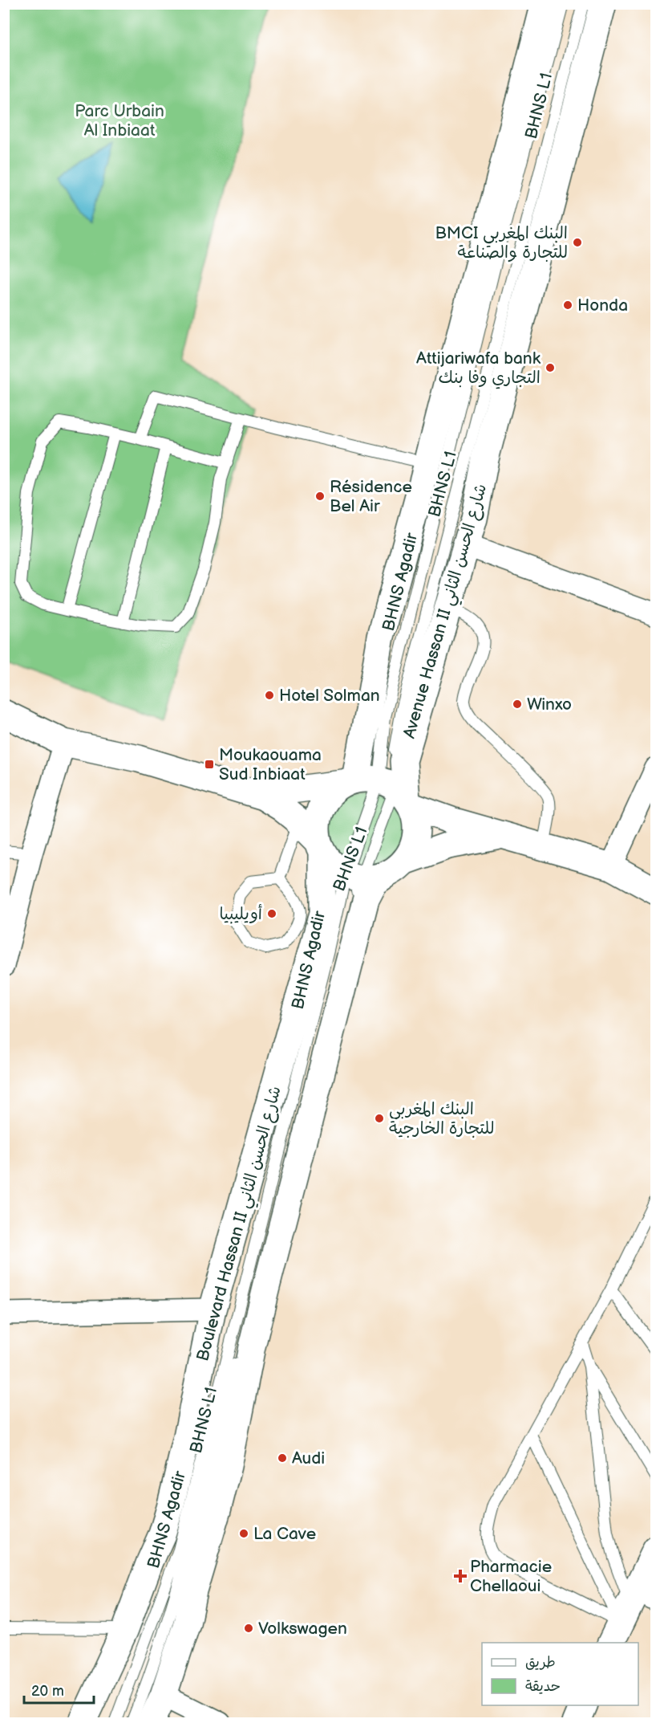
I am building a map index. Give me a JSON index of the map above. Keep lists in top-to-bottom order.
{
  "streets": {
    "street": ["Avenue Hassan II شارع الحسن الثاني", "Boulevard Hassan II شارع الحسن الثاني"],
    "lane": ["BHNS L1", "BHNS Agadir"]
  },
  "crossings": [
    ["BHNS L1", "BHNS Agadir"],
    ["BHNS L1", "Avenue Hassan II شارع الحسن الثاني"],
    ["BHNS L1", "Boulevard Hassan II شارع الحسن الثاني"],
    ["BHNS Agadir", "Avenue Hassan II شارع الحسن الثاني"],
    ["BHNS Agadir", "Boulevard Hassan II شارع الحسن الثاني"],
    ["Avenue Hassan II شارع الحسن الثاني", "Boulevard Hassan II شارع الحسن الثاني"]
  ],
  "parks": ["Parc Urbain Al Inbiaat"],
  "places": {
    "other": [
      "BMCI البنك المغربي للتجارة والصناعة",
      "Honda",
      "Attijariwafa bank التجاري وفا بنك",
      "Résidence Bel Air",
      "Hotel Solman",
      "Winxo",
      "أويليبيا",
      "البنك المغربي للتجارة الخارجية",
      "Audi",
      "La Cave",
      "Volkswagen"
    ],
    "transit": ["Moukaouama Sud Inbiaat"],
    "health": ["Pharmacie Chellaoui"]
  },
  "legend": ["طريق", "حديقة"],
  "scale_bar": "20 m"
}
